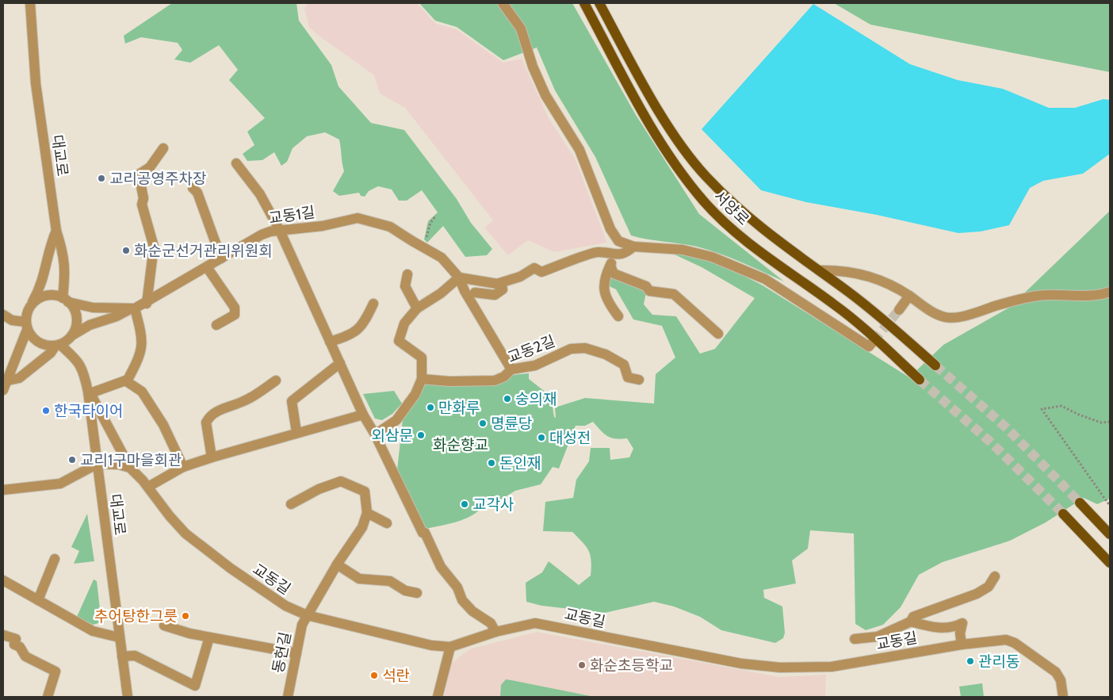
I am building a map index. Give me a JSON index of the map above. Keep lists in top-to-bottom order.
{
  "streets": {
    "main road": ["서양로"],
    "street": [
      "대교로",
      "교동1길",
      "교동2길",
      "교동길",
      "동헌길"
    ]
  },
  "crossings": [
    ["대교로", "교동1길"],
    ["대교로", "교동길"],
    ["교동길", "동헌길"]
  ],
  "parks": ["화순향교"],
  "places": [
    "교리공영주차장",
    "화순군선거관리위원회",
    "숭의재",
    "만화루",
    "한국타이어",
    "명륜당",
    "외삼문",
    "대성전",
    "교리1구마을회관",
    "돈인재",
    "교각사",
    "추어탕한그릇",
    "관리동",
    "화순초등학교",
    "석란"
  ]
}
